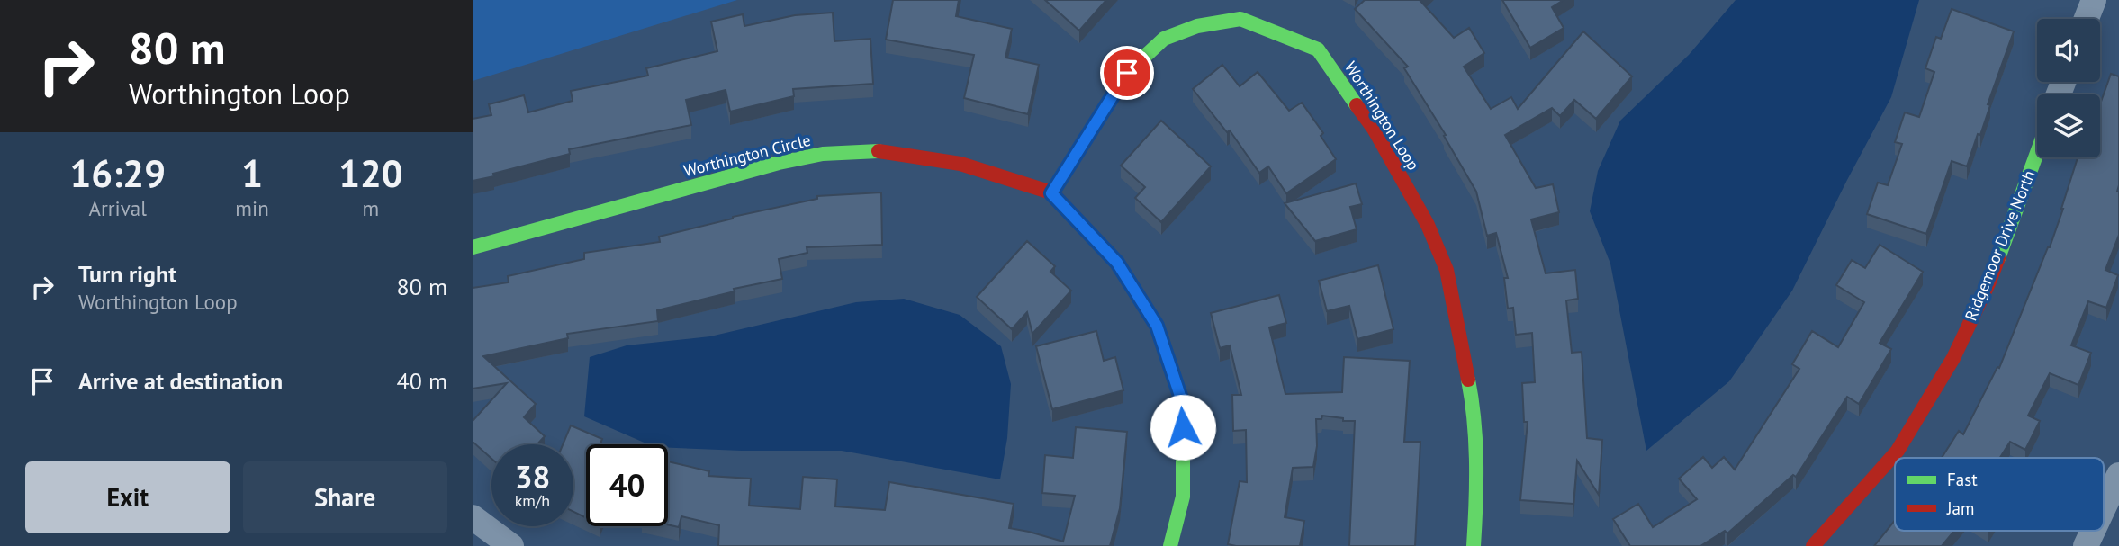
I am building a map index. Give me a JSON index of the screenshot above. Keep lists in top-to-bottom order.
{
  "streets": {
    "street": ["Worthington Loop", "Worthington Circle", "Ridgemoor Drive North"]
  },
  "crossings": [
    ["Worthington Loop", "Worthington Circle"]
  ],
  "legend": ["Fast", "Jam"],
  "page": {
    "turn": ["80 m", "Worthington Loop"],
    "eta": [
      "16:29",
      "Arrival",
      "1",
      "min",
      "120",
      "m"
    ],
    "list": [
      {
        "name": "Turn right",
        "note": "Worthington Loop",
        "value": "80 m"
      },
      {
        "name": "Arrive at destination",
        "value": "40 m"
      }
    ],
    "speed": "38 km/h",
    "limit": "40",
    "buttons": ["Exit", "Share"]
  }
}
